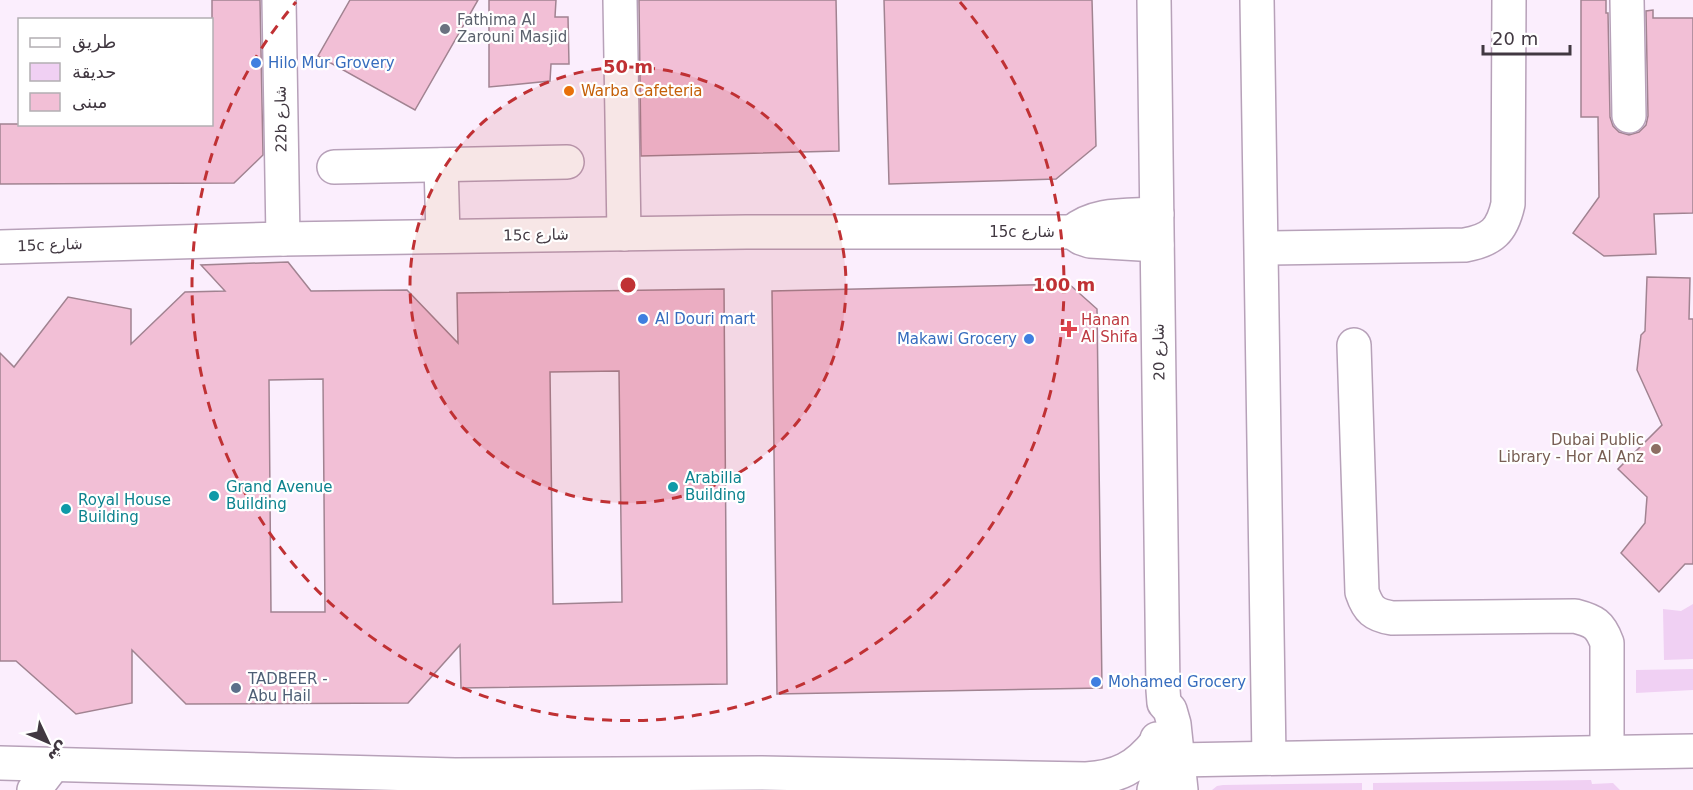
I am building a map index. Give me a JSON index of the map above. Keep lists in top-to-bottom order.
{
  "streets": {
    "street": ["22b شارع", "15c شارع", "شارع 20"]
  },
  "crossings": [
    ["22b شارع", "15c شارع"],
    ["15c شارع", "شارع 20"]
  ],
  "places": {
    "other": [
      "Fathima Al Zarouni Masjid",
      "Hilo Mur Grovery",
      "Warba Cafeteria",
      "Al Douri mart",
      "Makawi Grocery",
      "Dubai Public Library - Hor Al Anz",
      "Arabilla Building",
      "Grand Avenue Building",
      "Royal House Building",
      "Mohamed Grocery",
      "TADBEER - Abu Hail"
    ],
    "health": ["Hanan Al Shifa"]
  },
  "legend": ["طريق", "حديقة", "مبنى"],
  "scale_bar": "20 m",
  "north": "bottom right",
  "rings": ["50 m", "100 m"]
}
